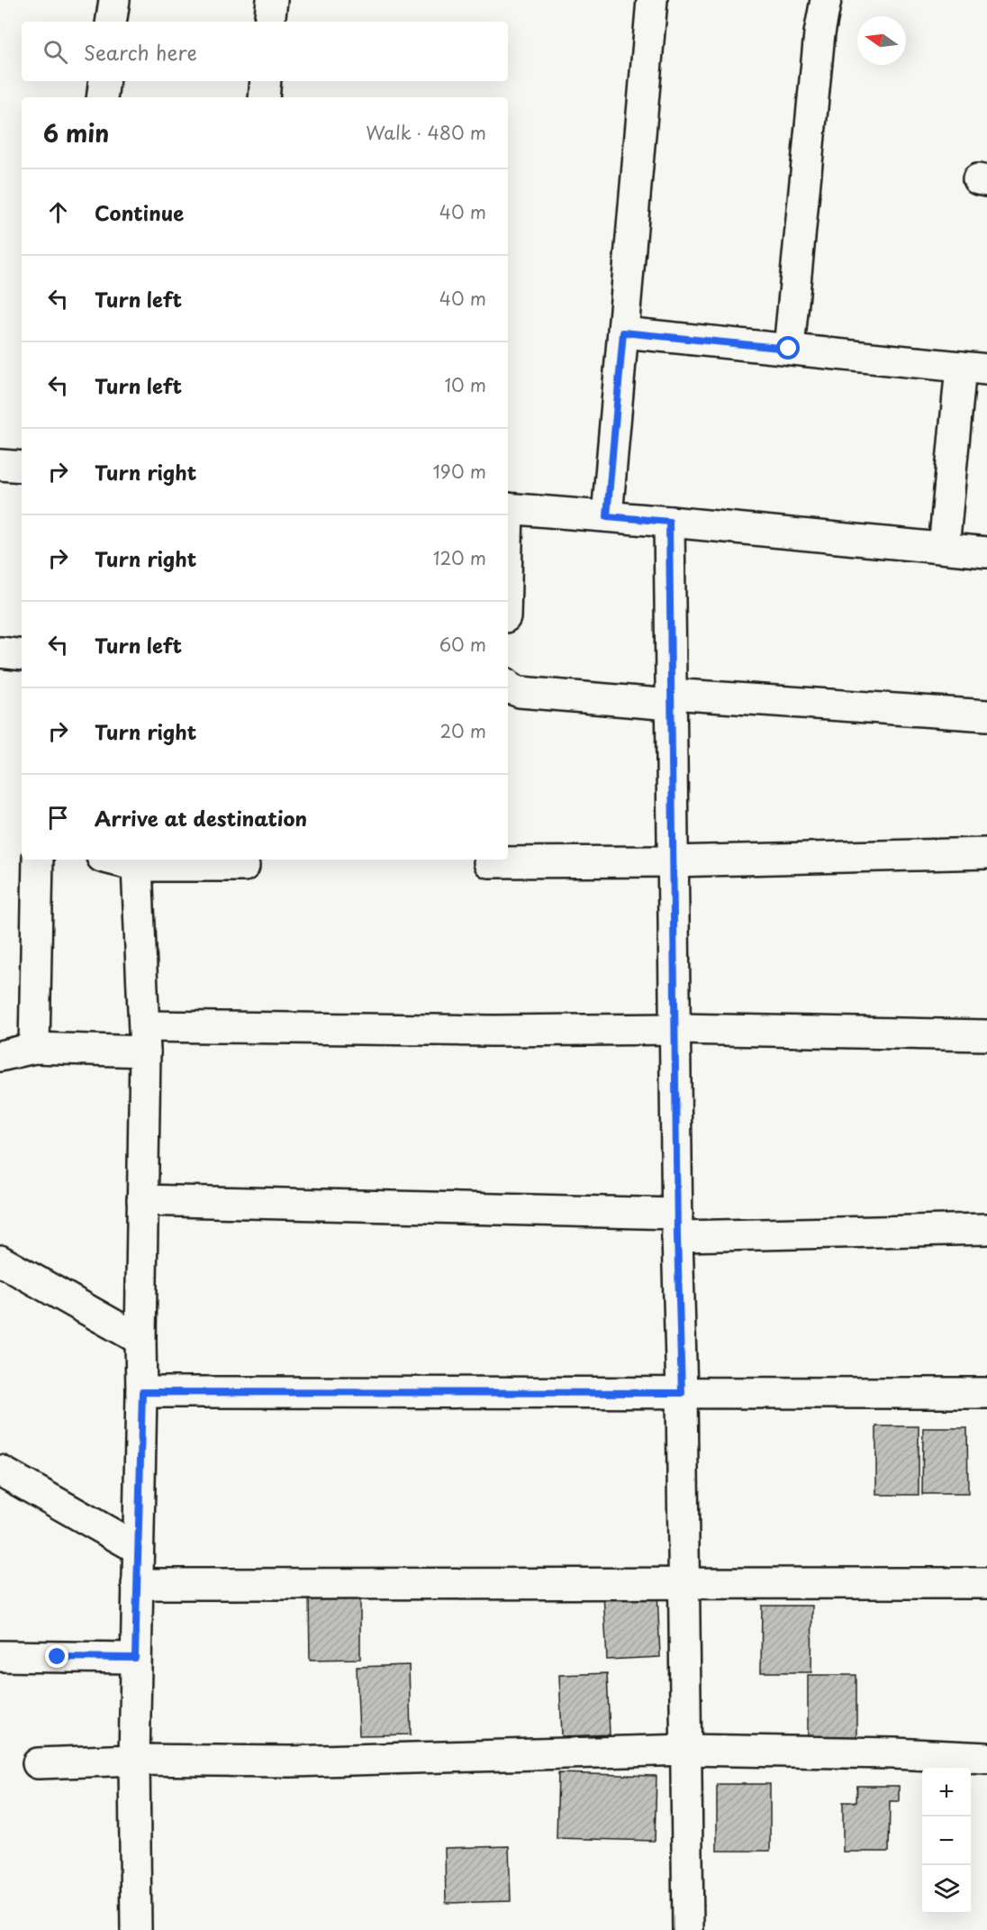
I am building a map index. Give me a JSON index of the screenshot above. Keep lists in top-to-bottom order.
{
  "north": "left",
  "page": {
    "search": "Search here",
    "heading": ["6 min", "Walk · 480 m"],
    "list": [
      ["Continue", "40 m"],
      ["Turn left", "40 m"],
      ["Turn left", "10 m"],
      ["Turn right", "190 m"],
      ["Turn right", "120 m"],
      ["Turn left", "60 m"],
      ["Turn right", "20 m"],
      "Arrive at destination"
    ],
    "map_buttons": ["+", "−"]
  }
}
